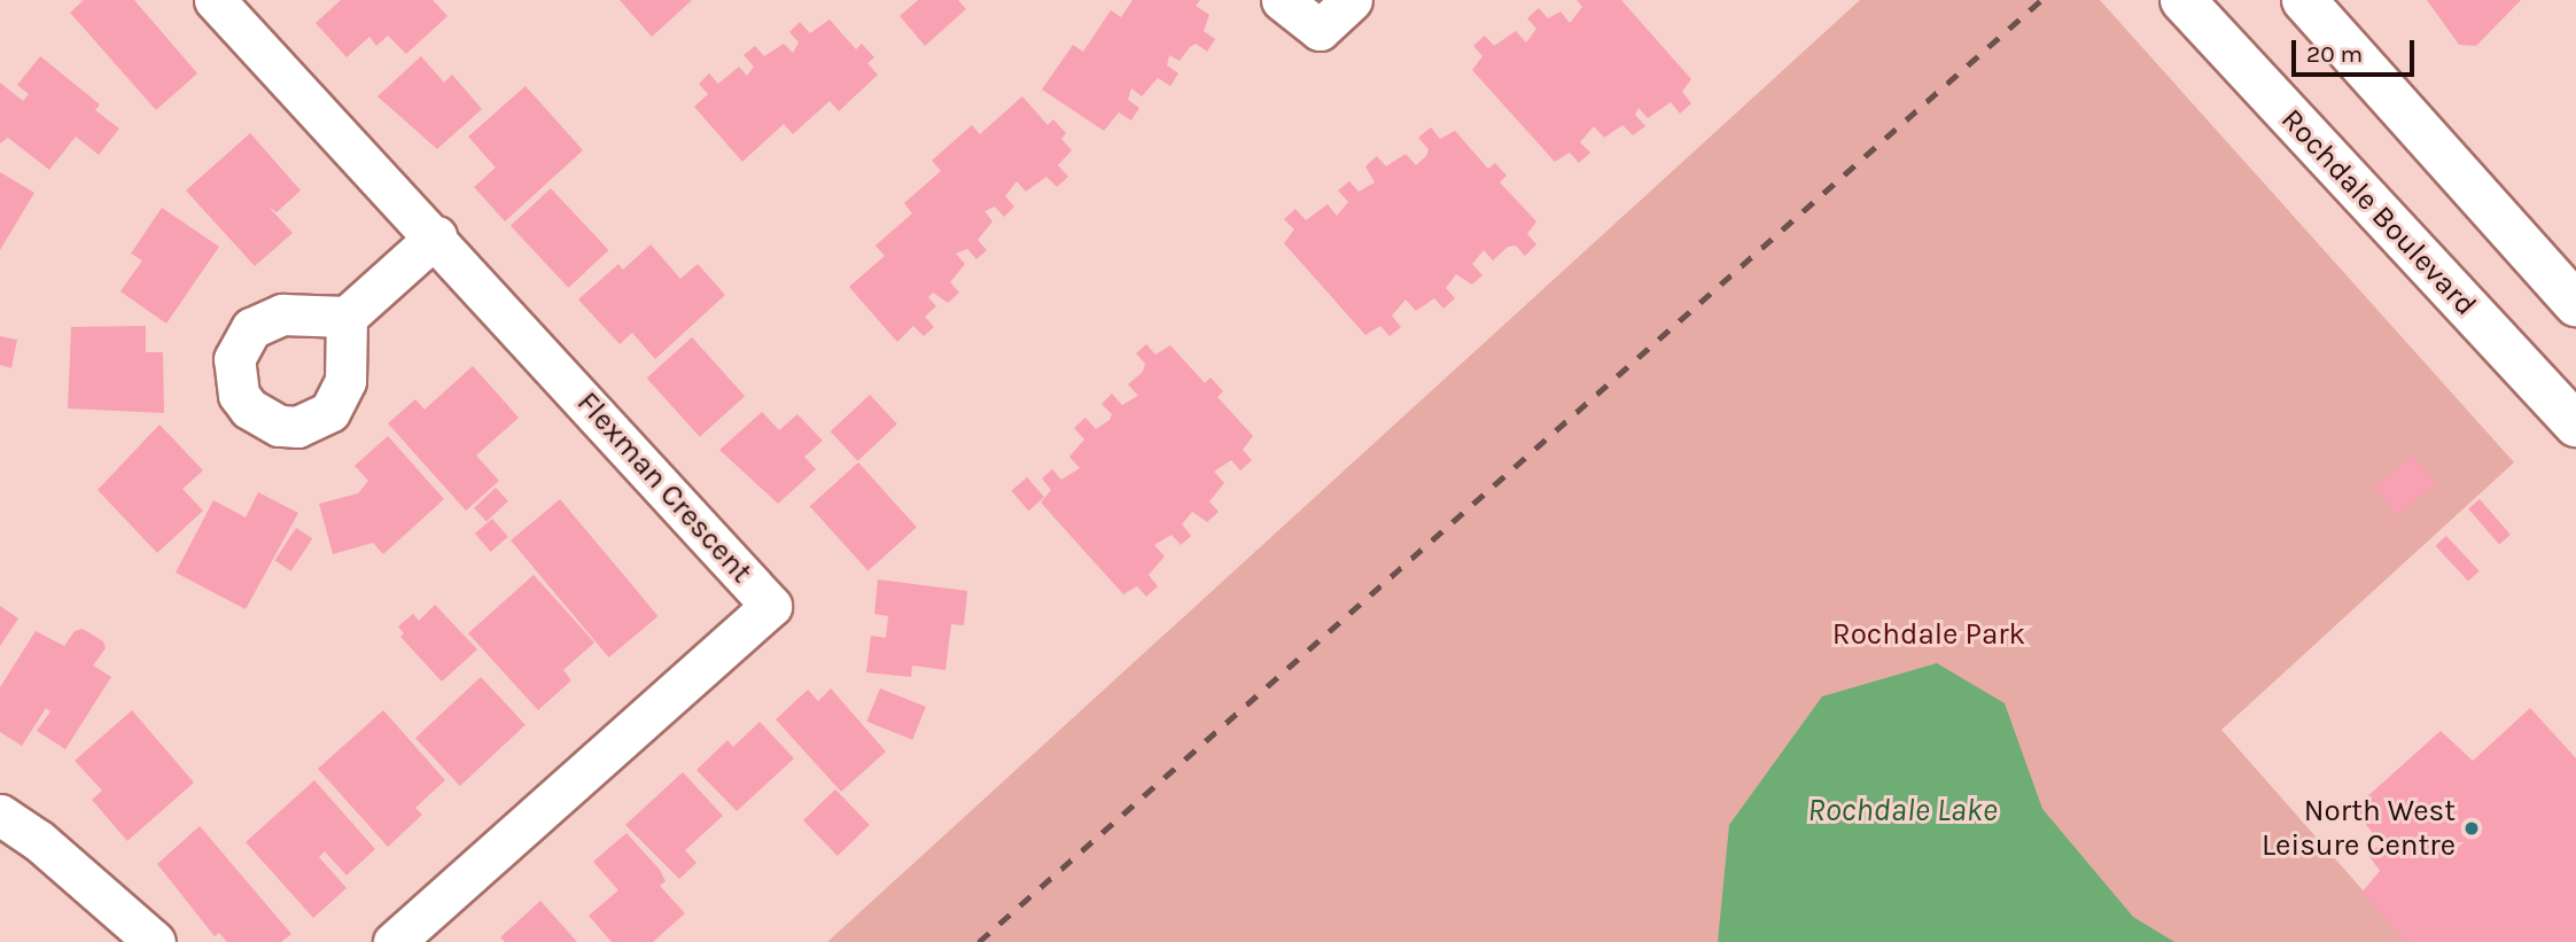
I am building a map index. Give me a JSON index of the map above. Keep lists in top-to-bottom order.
{
  "streets": {
    "main road": ["Rochdale Boulevard"],
    "street": ["Flexman Crescent"]
  },
  "water": ["Rochdale Lake"],
  "parks": ["Rochdale Park"],
  "places": ["North West Leisure Centre"],
  "scale_bar": "20 m"
}
